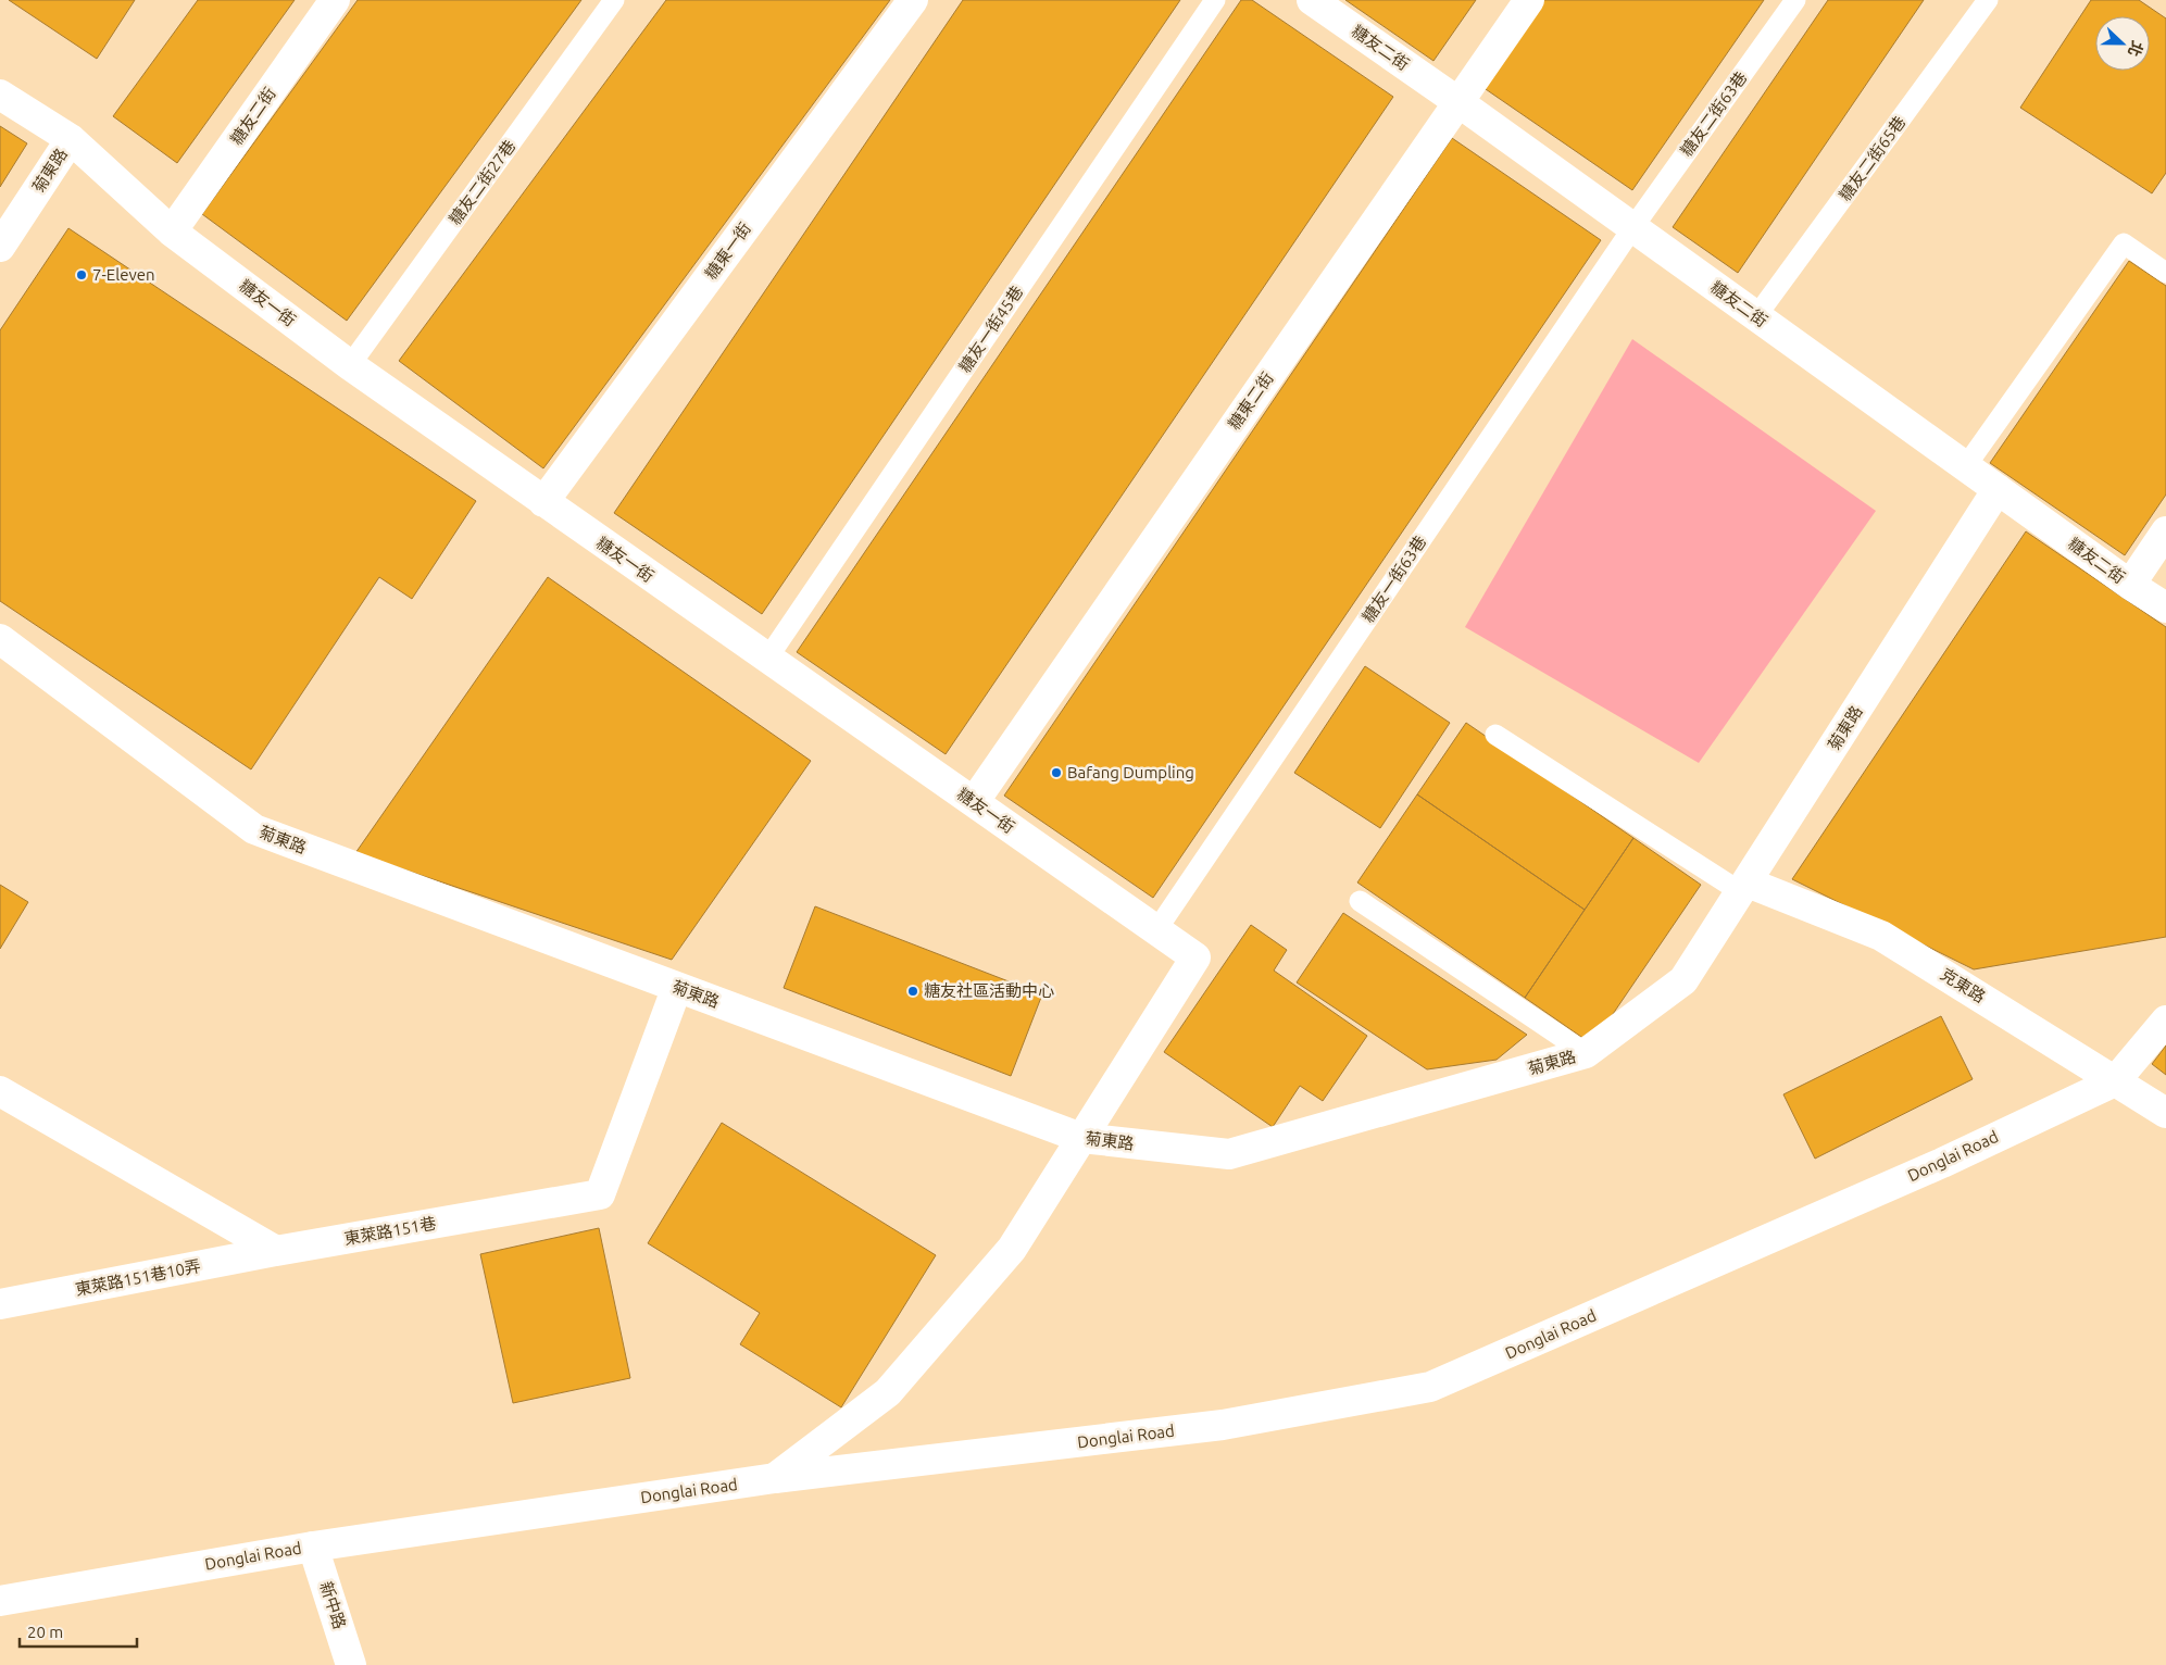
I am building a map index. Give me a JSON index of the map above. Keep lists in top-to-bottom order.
{
  "streets": {
    "street": [
      "糖友二街",
      "菊東路",
      "糖東一街",
      "糖友一街",
      "糖東二街",
      "克東路",
      "Donglai Road",
      "東萊路151巷",
      "東萊路151巷10弄",
      "新中路"
    ],
    "lane": [
      "糖友二街63巷",
      "糖友二街65巷",
      "糖友二街27巷",
      "糖友一街45巷",
      "糖友一街63巷"
    ]
  },
  "crossings": [
    ["糖友二街", "糖友二街63巷"],
    ["糖友二街", "糖友二街65巷"],
    ["糖友二街", "菊東路"],
    ["糖友二街", "糖友一街"],
    ["糖友二街", "糖東二街"],
    ["糖友二街", "糖友一街63巷"],
    ["糖友二街63巷", "糖友一街63巷"],
    ["菊東路", "糖友一街"],
    ["菊東路", "克東路"],
    ["菊東路", "東萊路151巷"],
    ["糖友二街27巷", "糖友一街"],
    ["糖東一街", "糖友一街"],
    ["糖友一街", "糖友一街45巷"],
    ["糖友一街", "糖東二街"],
    ["糖友一街", "糖友一街63巷"],
    ["克東路", "Donglai Road"],
    ["Donglai Road", "新中路"],
    ["東萊路151巷", "東萊路151巷10弄"]
  ],
  "places": ["7-Eleven", "Bafang Dumpling", "糖友社區活動中心"],
  "scale_bar": "20 m",
  "north": "right"
}
